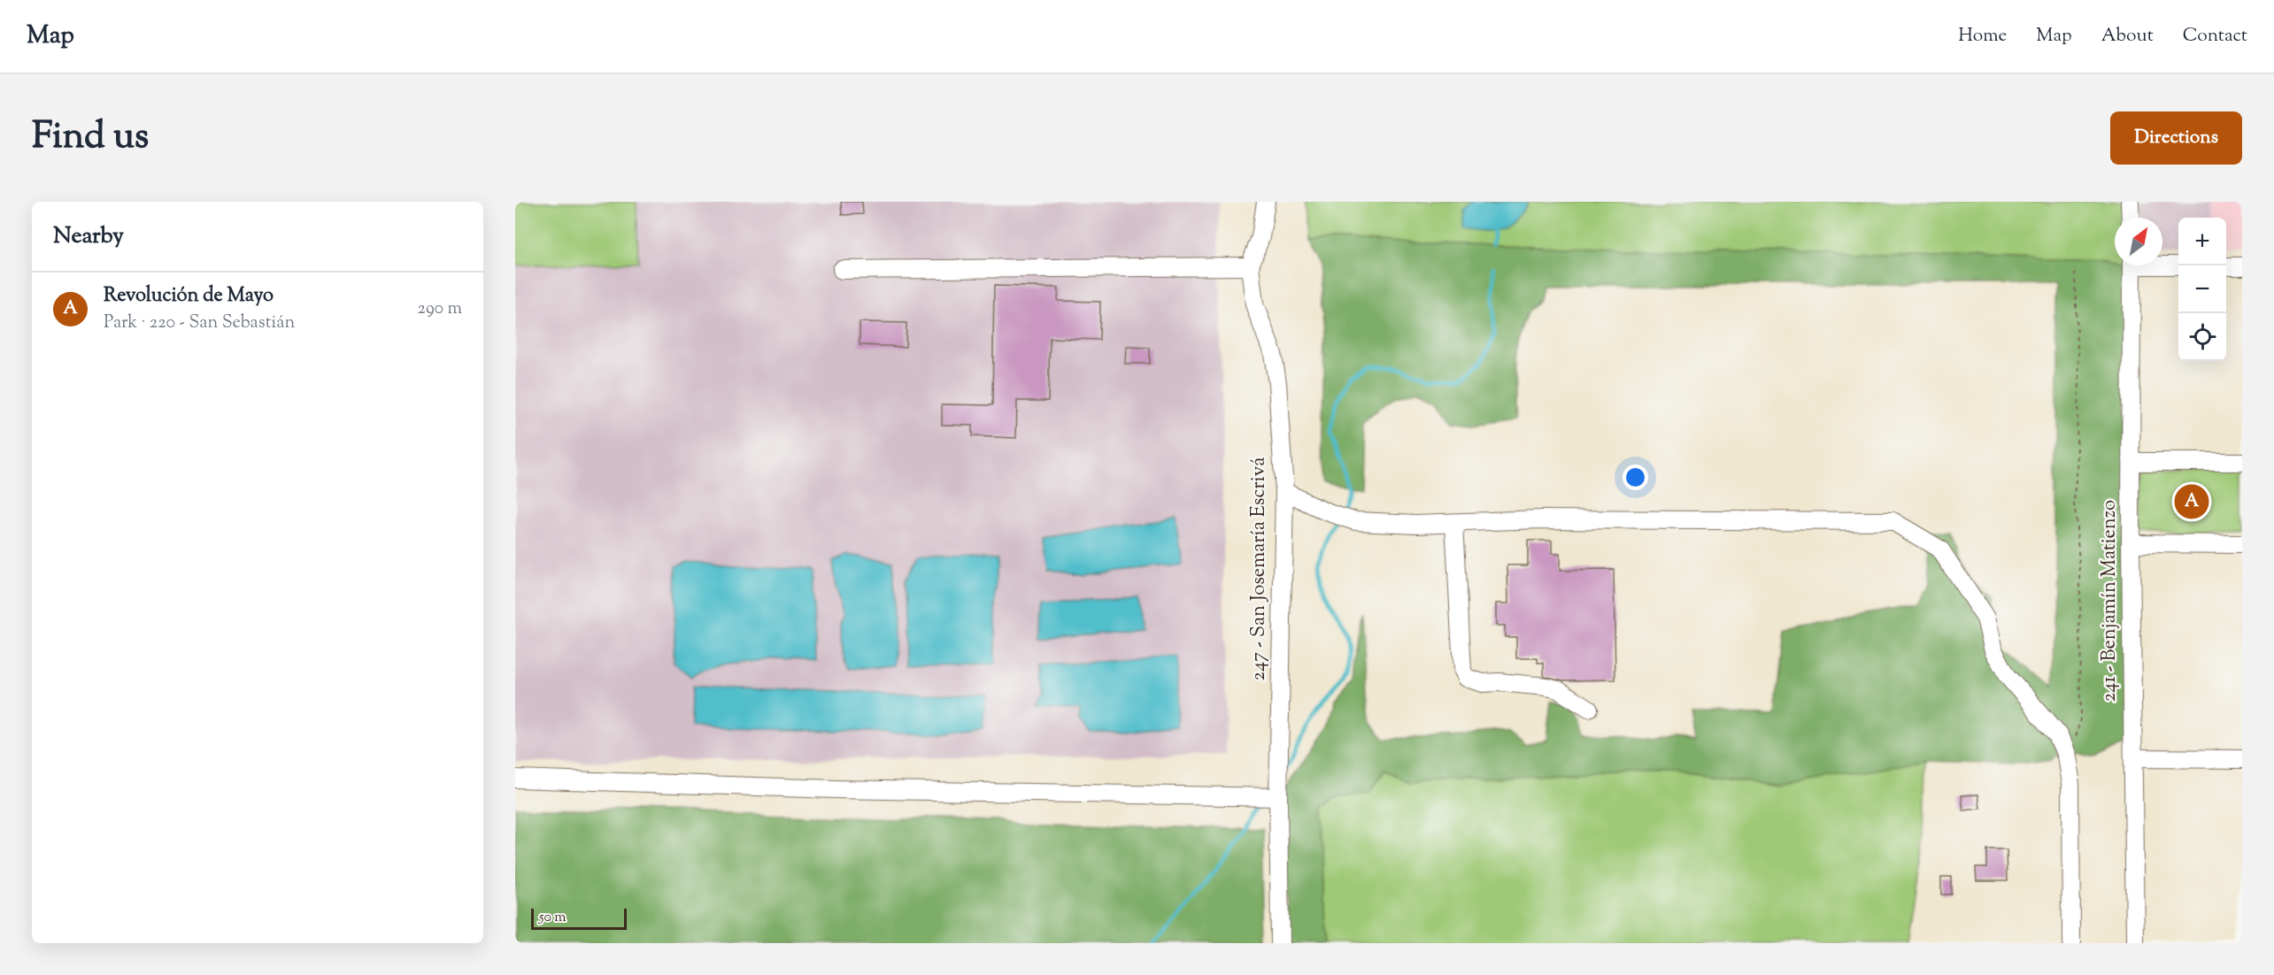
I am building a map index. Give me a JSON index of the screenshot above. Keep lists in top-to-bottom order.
{
  "streets": {
    "street": ["247 - San Josemaría Escrivá", "241 - Benjamín Matienzo"]
  },
  "scale_bar": "50 m",
  "north": "top right",
  "page": {
    "header": "Map",
    "nav": [
      "Home",
      "Map",
      "About",
      "Contact"
    ],
    "title": "Find us",
    "buttons": "Directions",
    "heading": "Nearby",
    "map_buttons": ["+", "−"],
    "list": [
      {
        "mark": "A",
        "name": "Revolución de Mayo",
        "note": "Park · 220 - San Sebastián",
        "value": "290 m"
      }
    ],
    "pins": "A",
    "scale": "50 m"
  }
}
